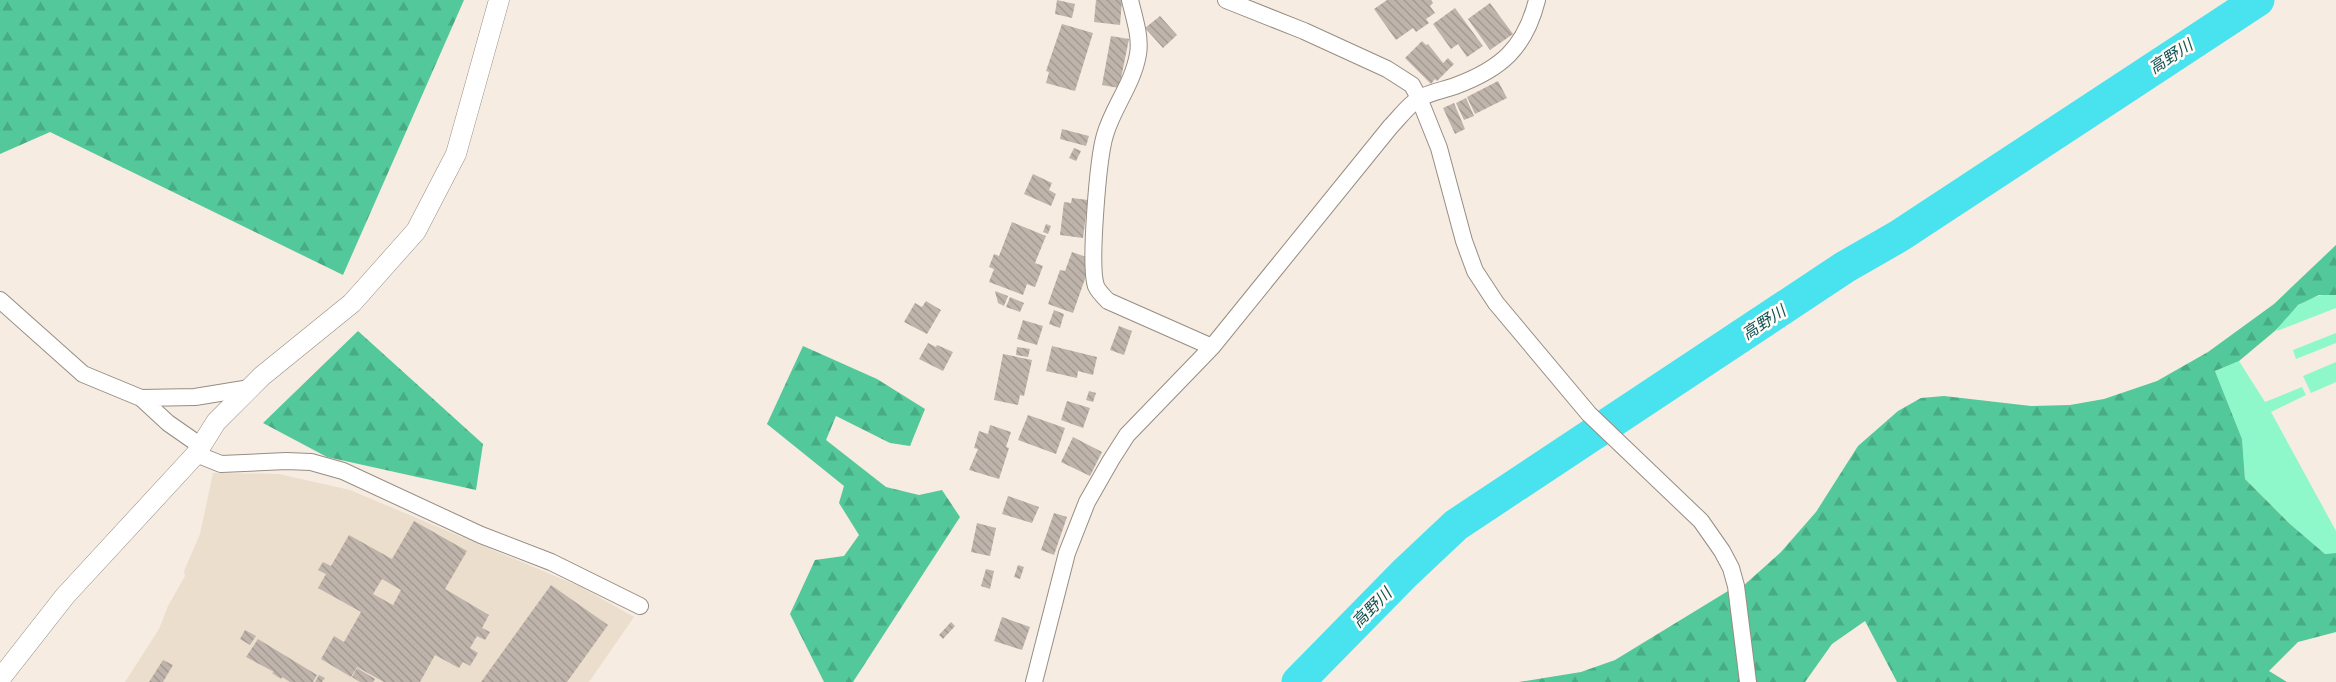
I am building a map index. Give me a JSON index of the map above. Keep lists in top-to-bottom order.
{
  "water": ["高野川"]
}
